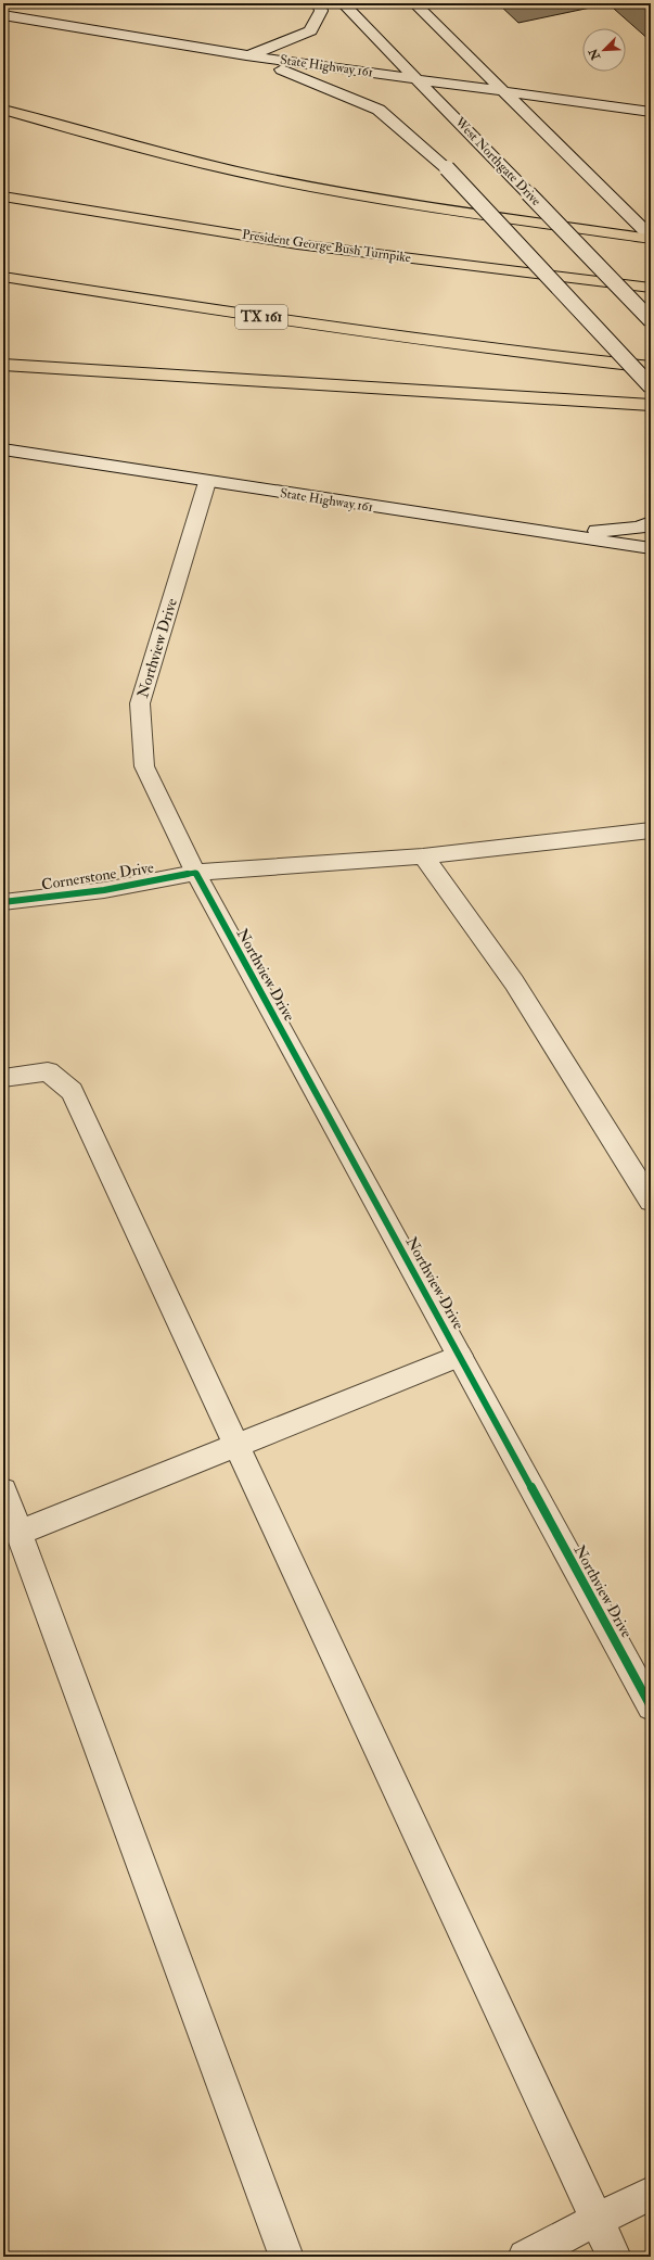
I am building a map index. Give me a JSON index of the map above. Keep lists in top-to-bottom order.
{
  "streets": {
    "highway": ["President George Bush Turnpike", "TX 161"],
    "main road": [
      "State Highway 161",
      "West Northgate Drive",
      "Northview Drive",
      "Cornerstone Drive"
    ]
  },
  "crossings": [
    ["State Highway 161", "West Northgate Drive"],
    ["State Highway 161", "Northview Drive"],
    ["Northview Drive", "Cornerstone Drive"]
  ],
  "north": "bottom left"
}
